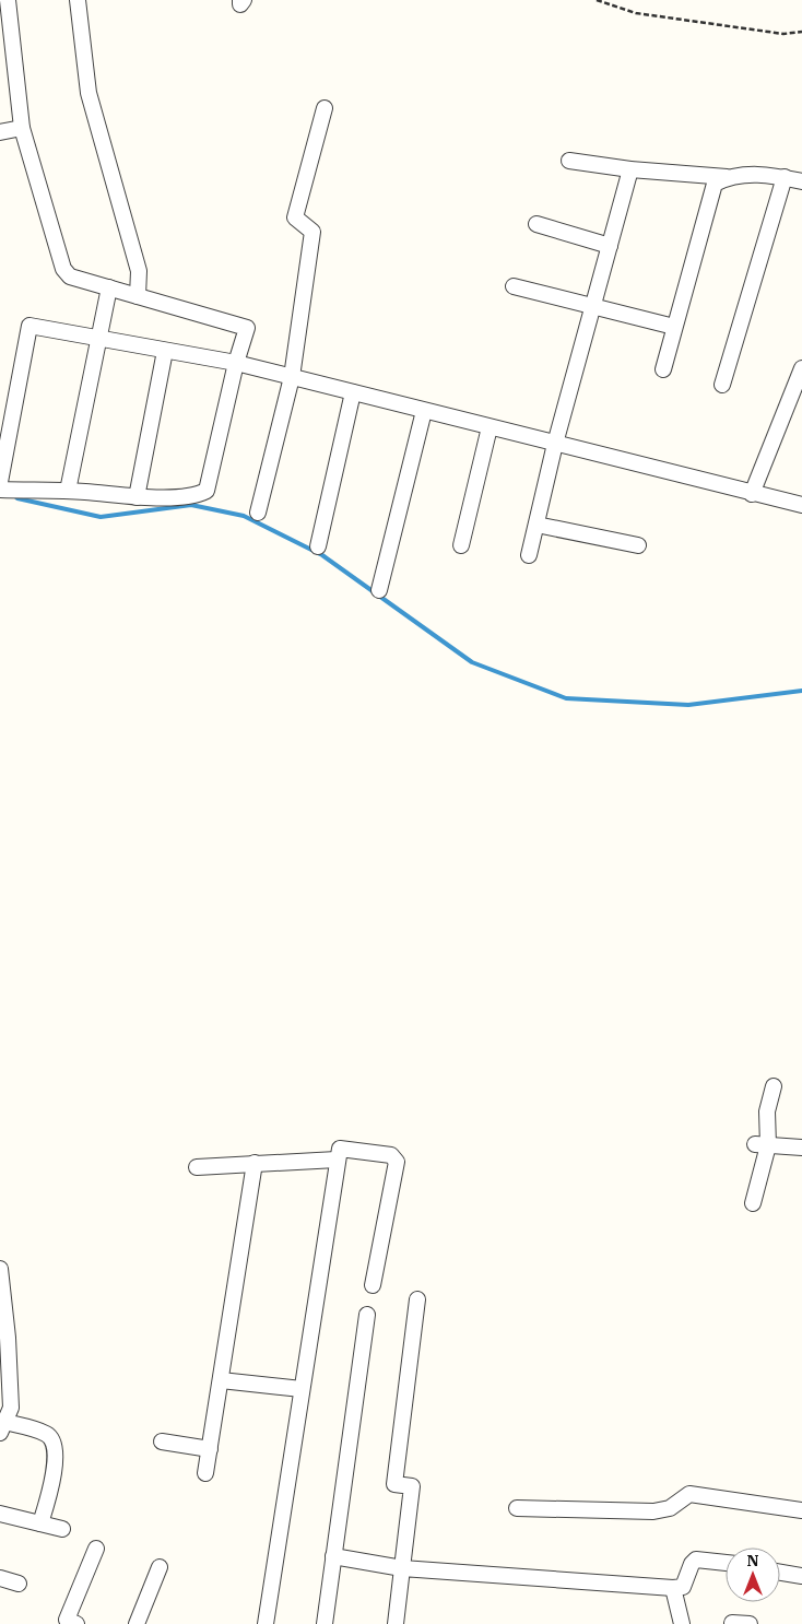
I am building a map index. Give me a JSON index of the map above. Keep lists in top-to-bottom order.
{
  "north": "top"
}
